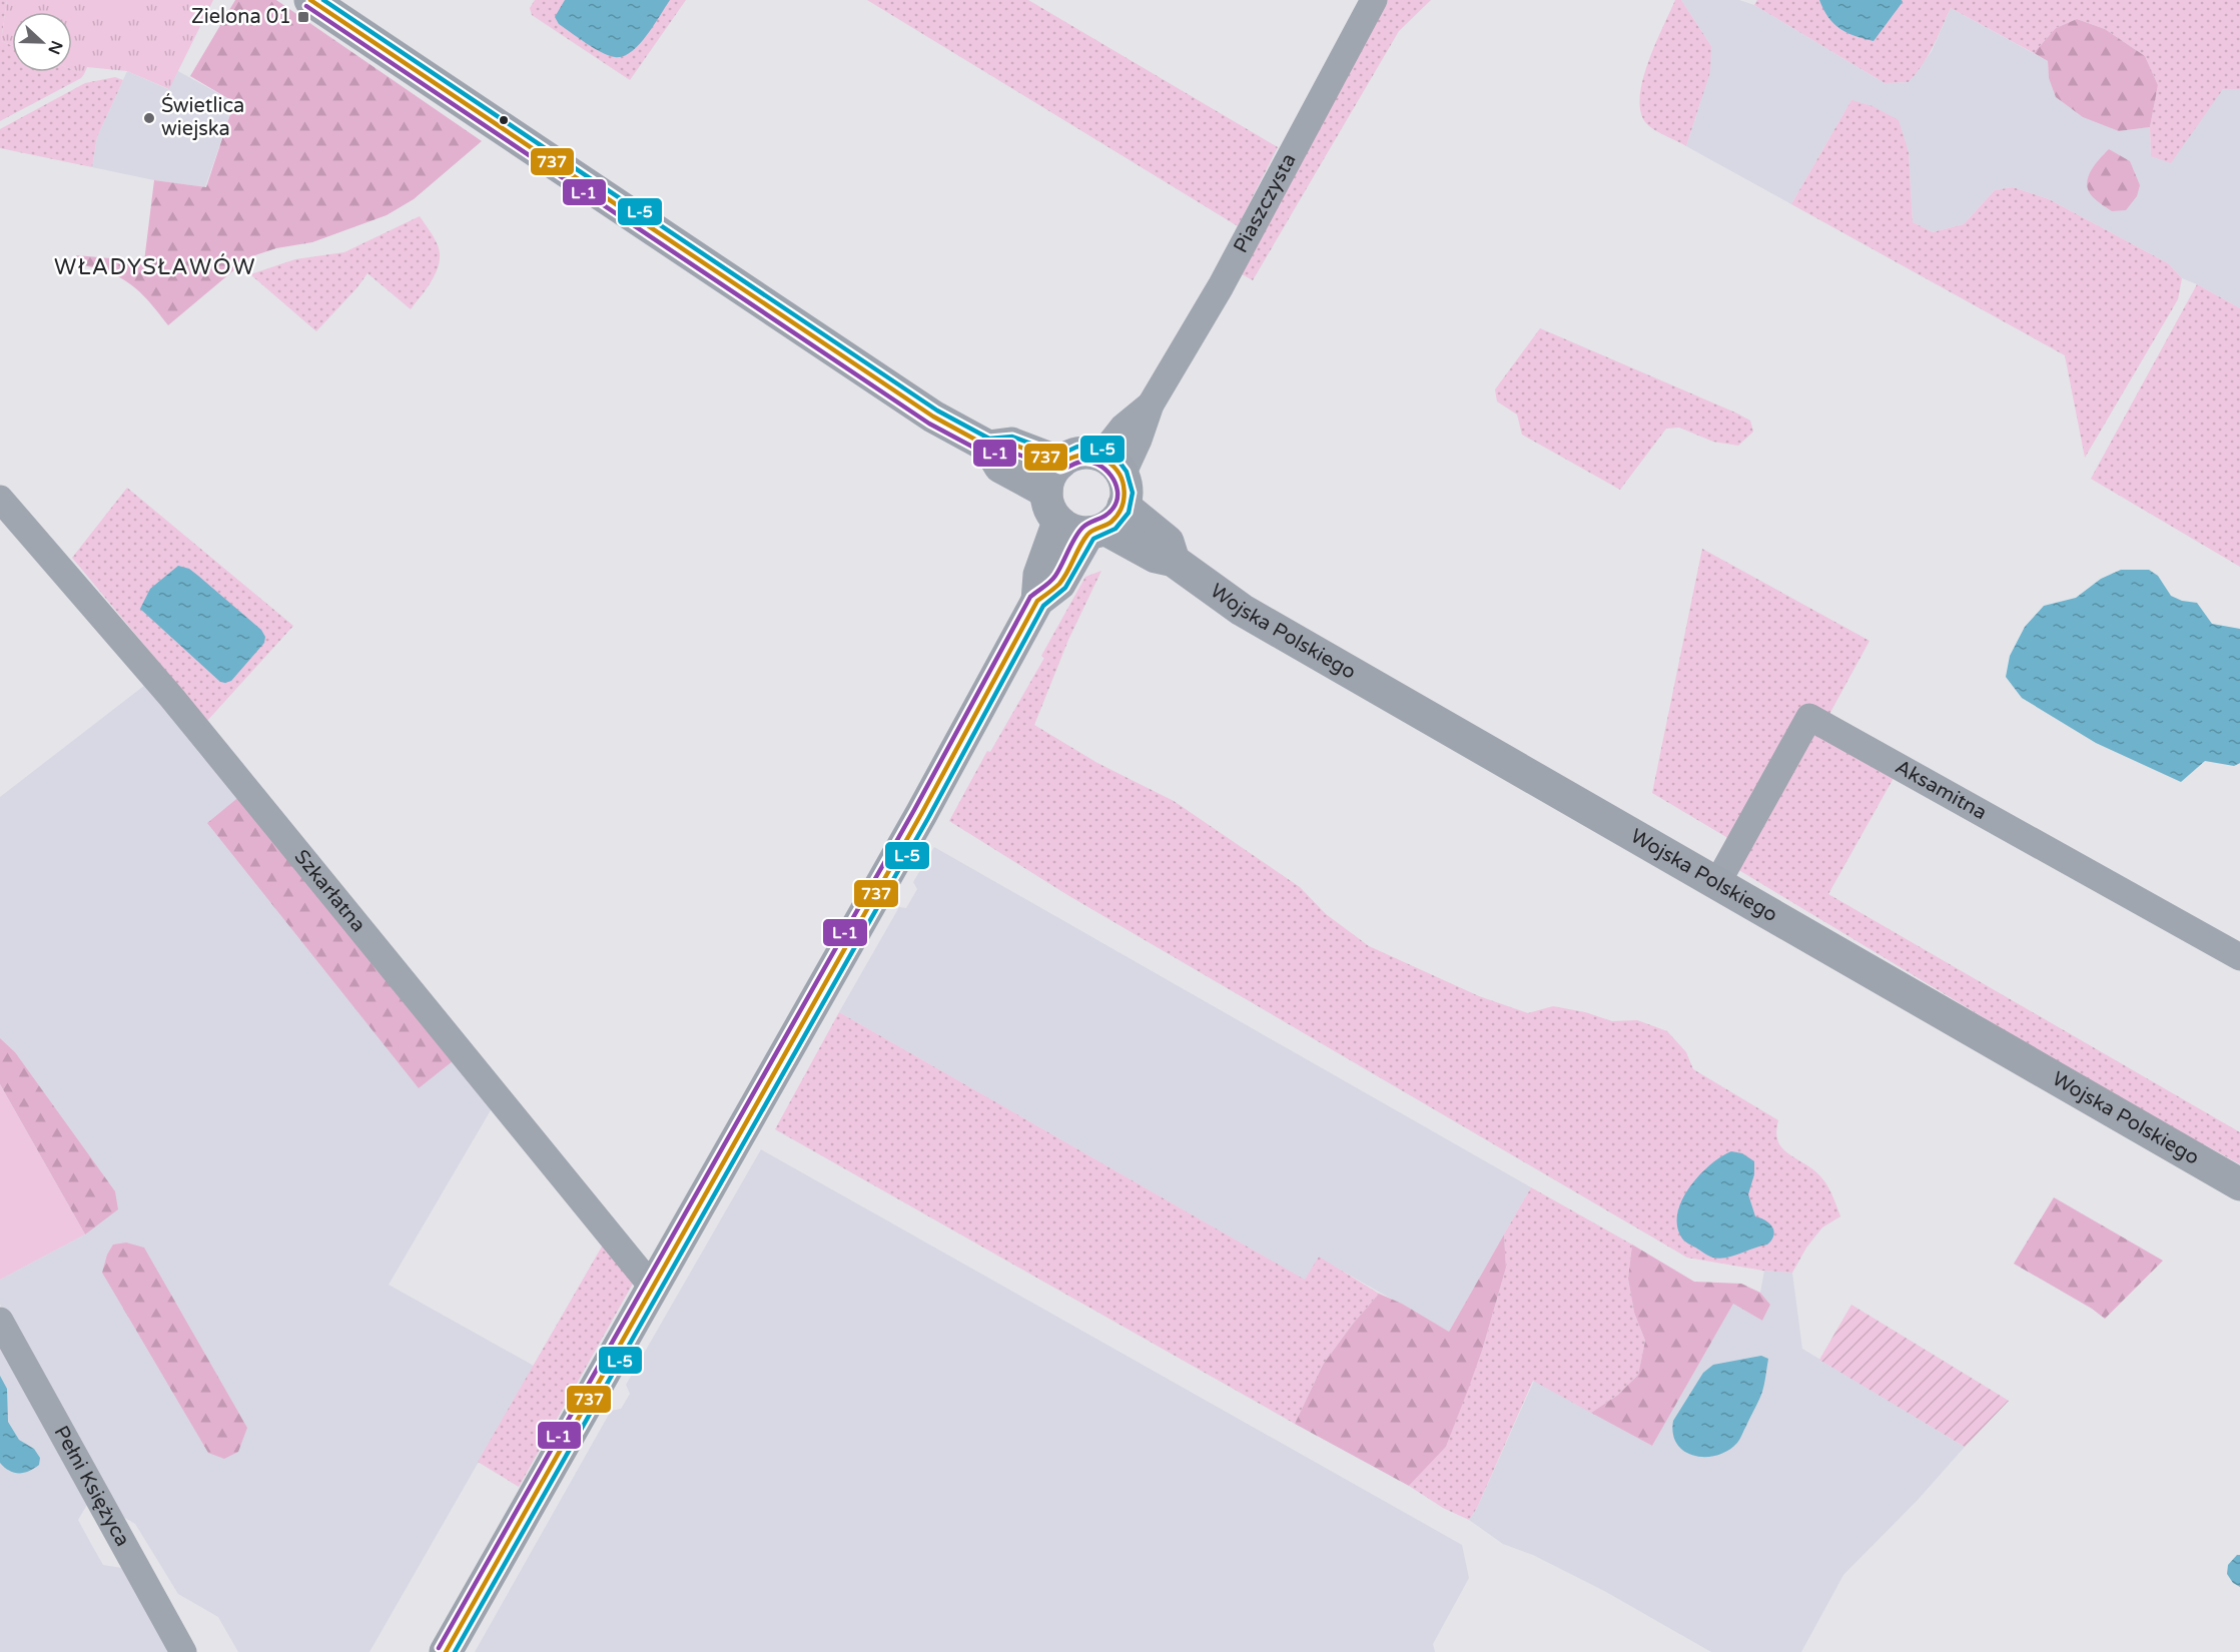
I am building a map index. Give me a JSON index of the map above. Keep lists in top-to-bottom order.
{
  "streets": {
    "street": [
      "Piaszczysta",
      "Wojska Polskiego",
      "Aksamitna",
      "Szkarłatna",
      "Pełni Księżyca"
    ]
  },
  "crossings": [
    ["Piaszczysta", "Wojska Polskiego"],
    ["Wojska Polskiego", "Aksamitna"]
  ],
  "districts": ["WŁADYSŁAWÓW"],
  "places": {
    "transit": ["Zielona 01"],
    "other": ["Świetlica wiejska"]
  },
  "lines": ["transit line 737", "transit line L-5", "transit line L-1"],
  "north": "right"
}
